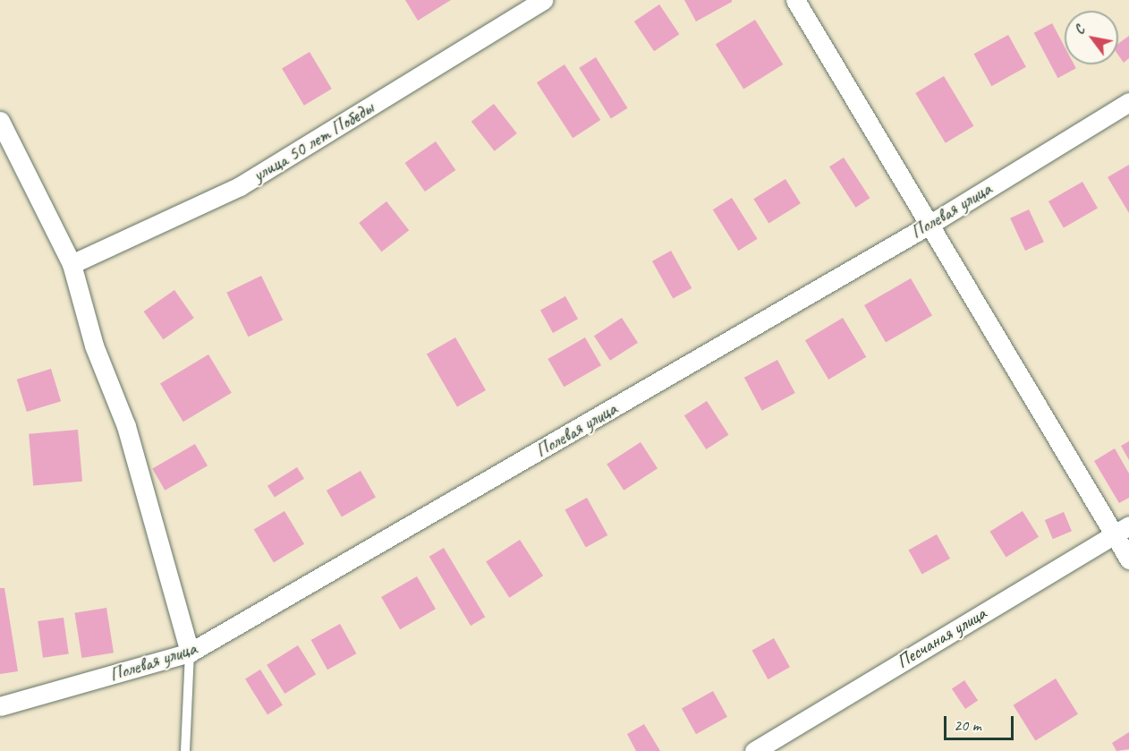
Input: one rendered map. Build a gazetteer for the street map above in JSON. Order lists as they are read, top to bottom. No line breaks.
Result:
{"streets":{"street":["улица 50 лет Победы","Полевая улица","Песчаная улица"]},"scale_bar":"20 m","north":"top left"}
